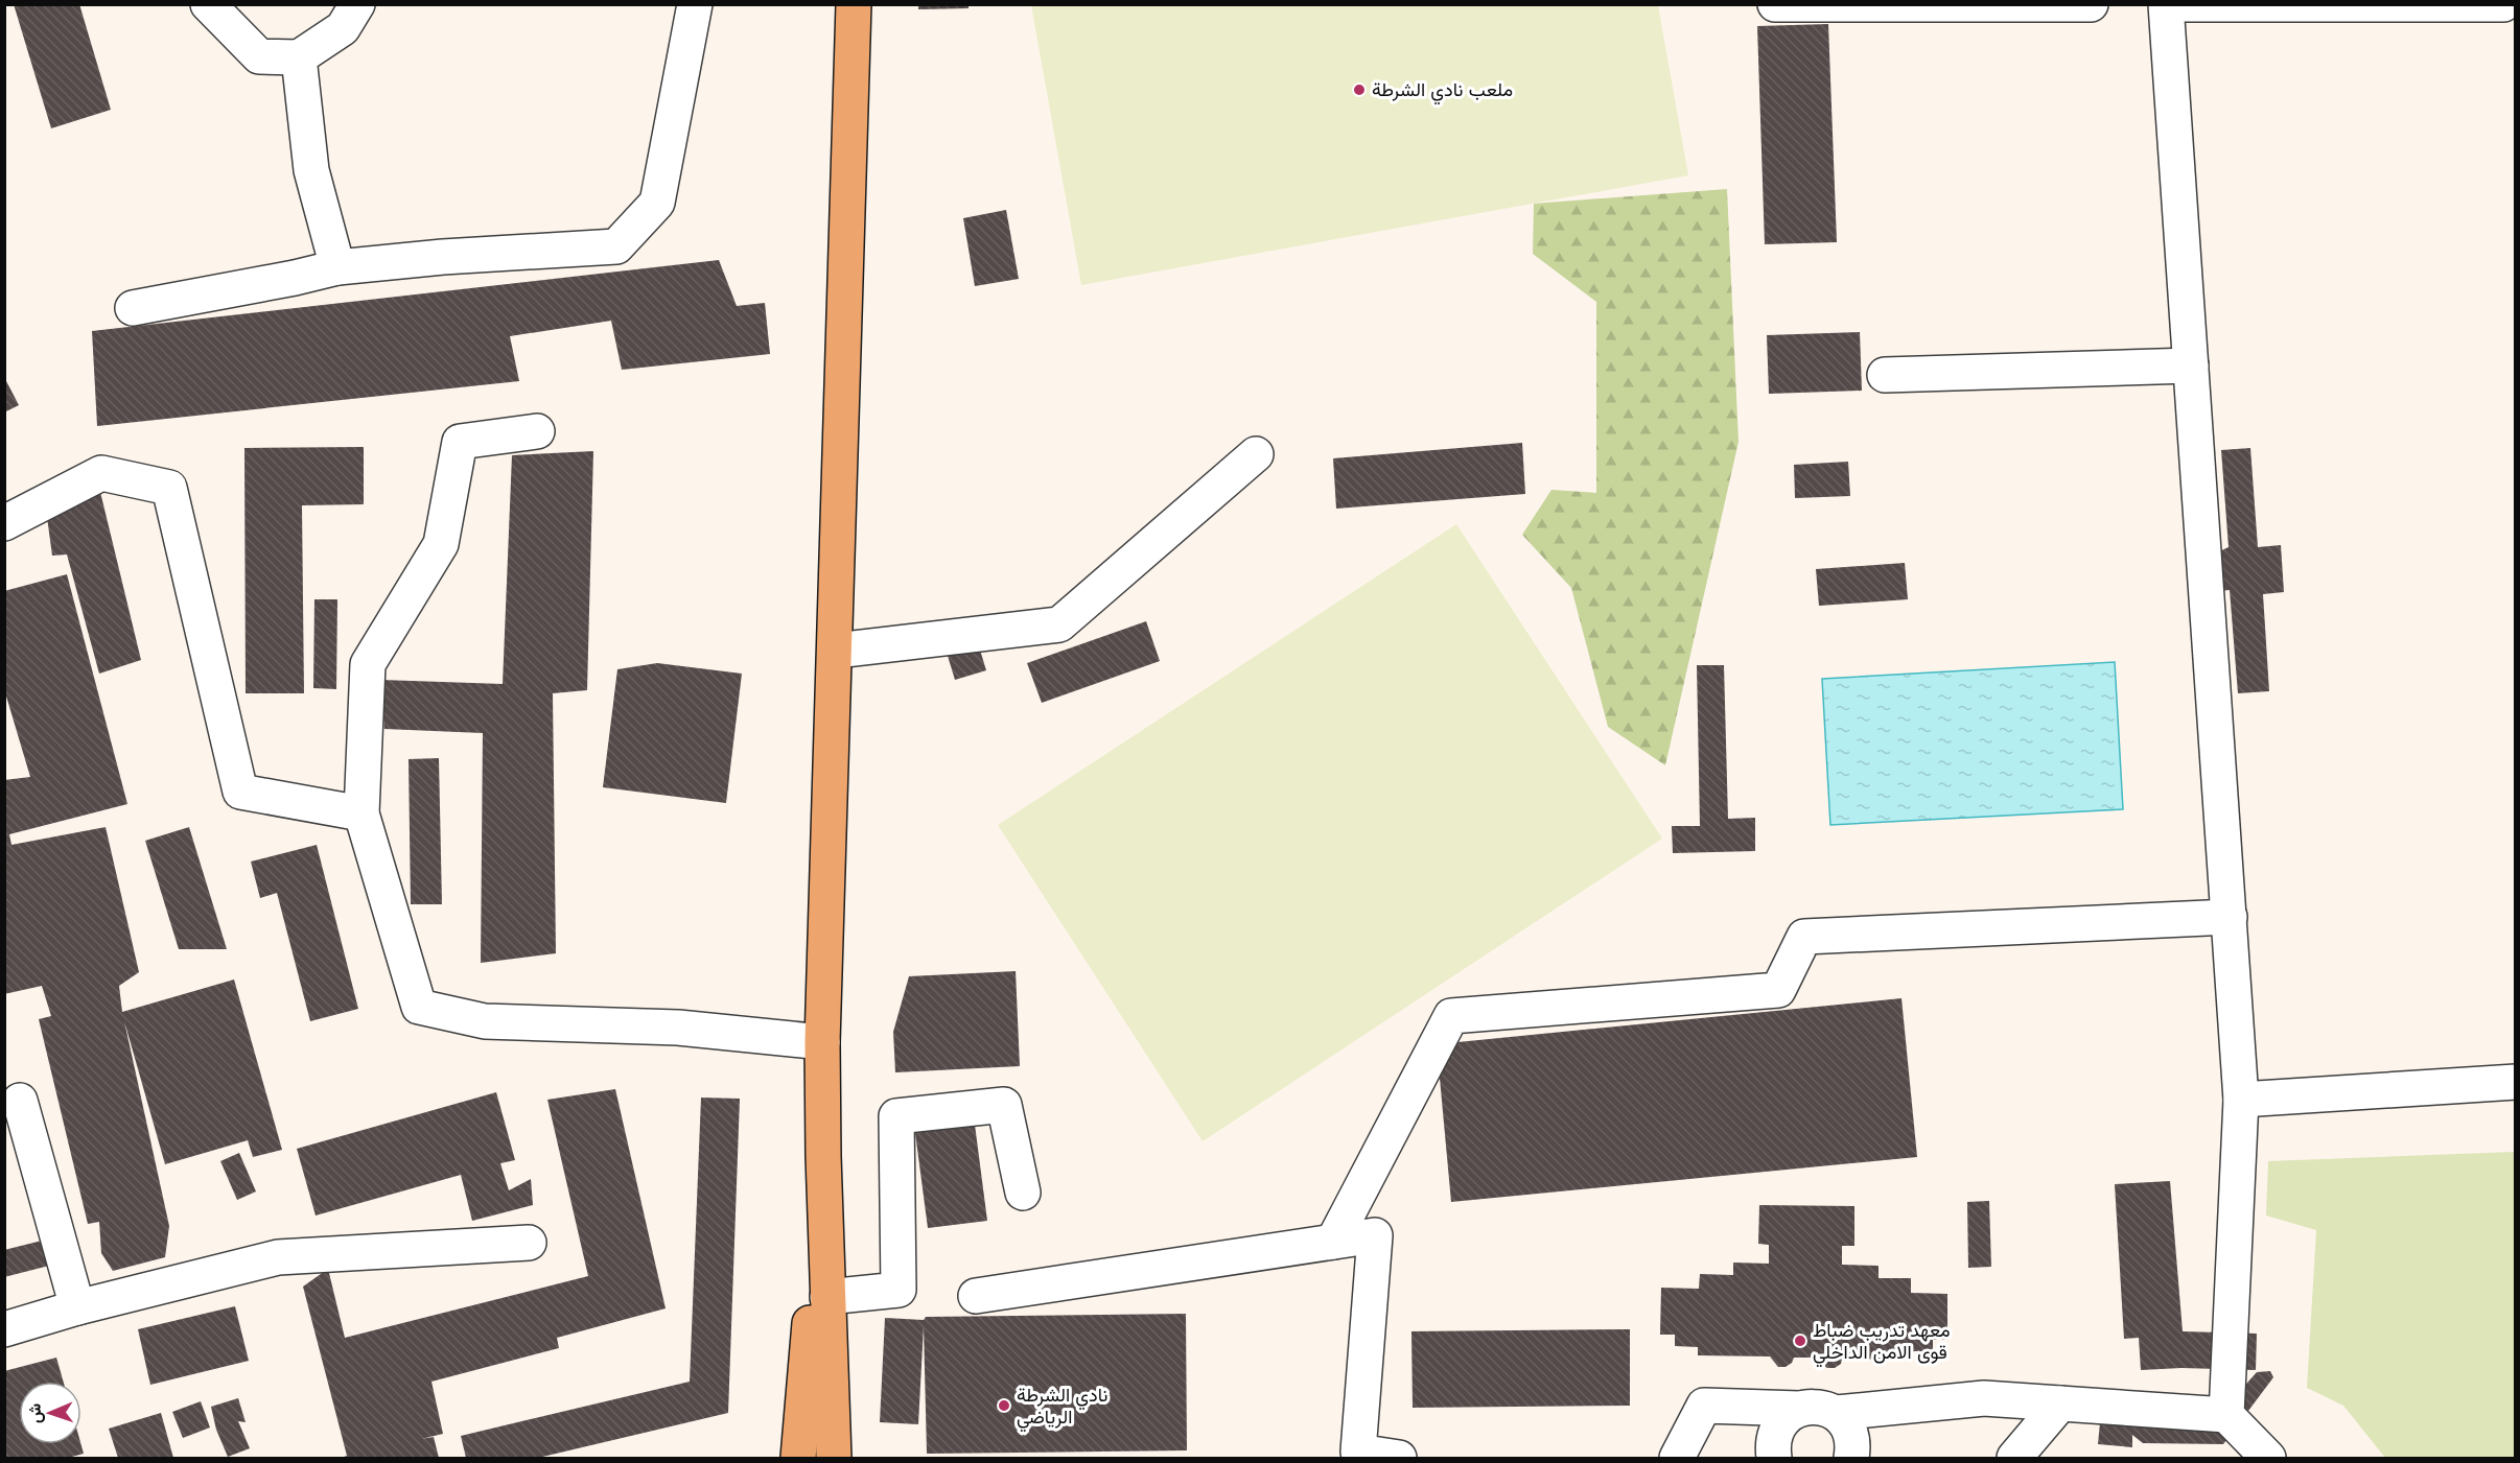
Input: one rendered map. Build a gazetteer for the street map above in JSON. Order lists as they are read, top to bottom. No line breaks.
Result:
{"places":["ملعب نادي الشرطة","معهد تدريب ضباط قوى الامن الداخلي","نادي الشرطة الرياضي"],"north":"left"}
